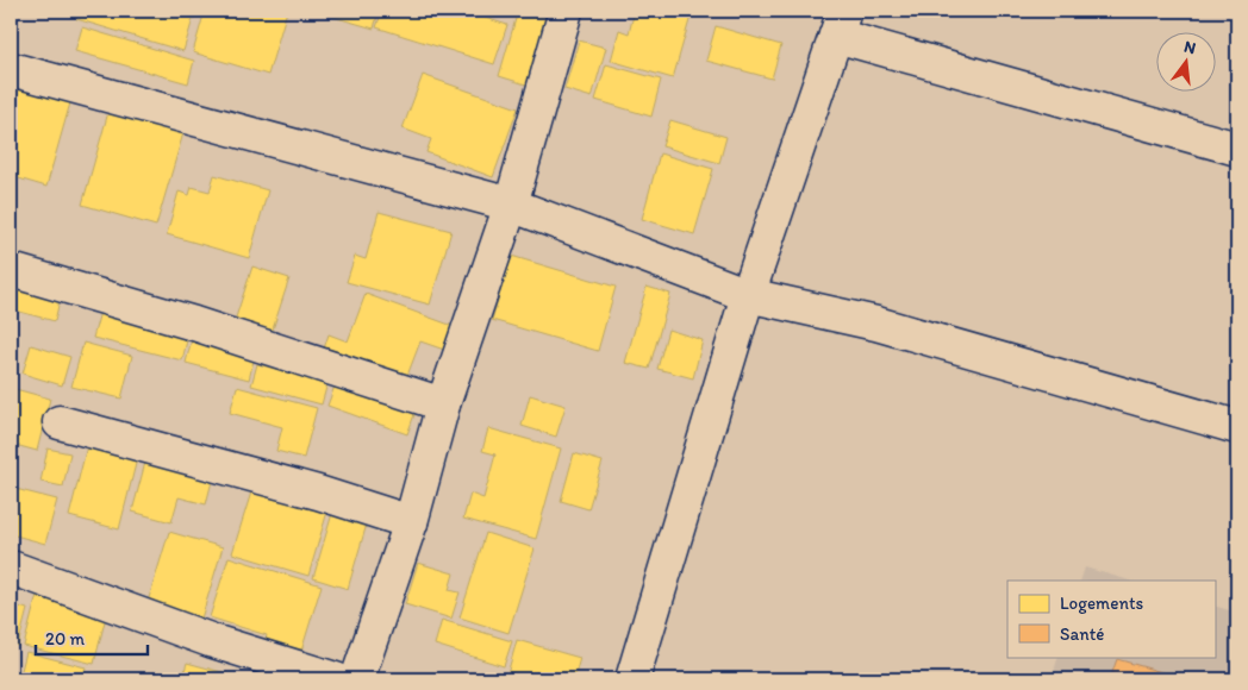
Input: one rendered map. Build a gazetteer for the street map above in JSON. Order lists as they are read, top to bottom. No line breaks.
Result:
{"legend":["Logements","Santé"],"scale_bar":"20 m","north":"top"}
